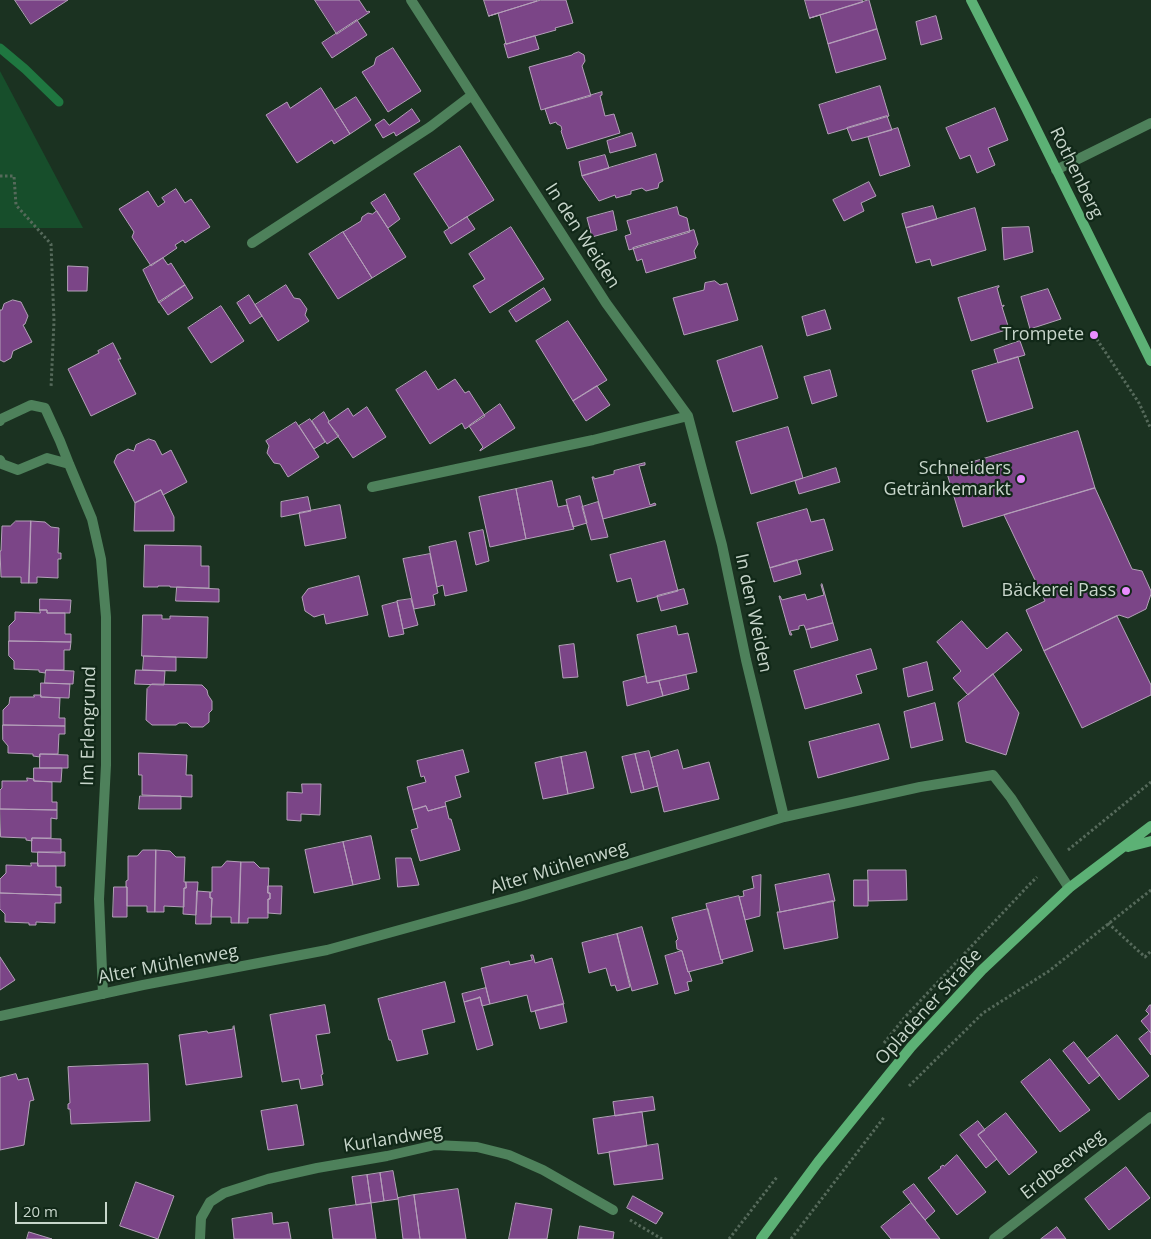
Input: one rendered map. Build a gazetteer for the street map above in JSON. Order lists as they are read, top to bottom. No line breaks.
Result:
{"streets":{"main road":["Rothenberg","Opladener Straße"],"street":["In den Weiden","Im Erlengrund","Alter Mühlenweg","Kurlandweg","Erdbeerweg"]},"crossings":[["In den Weiden","Alter Mühlenweg"],["Im Erlengrund","Alter Mühlenweg"],["Alter Mühlenweg","Opladener Straße"]],"places":["Trompete","Schneiders Getränkemarkt","Bäckerei Pass"],"scale_bar":"20 m"}
